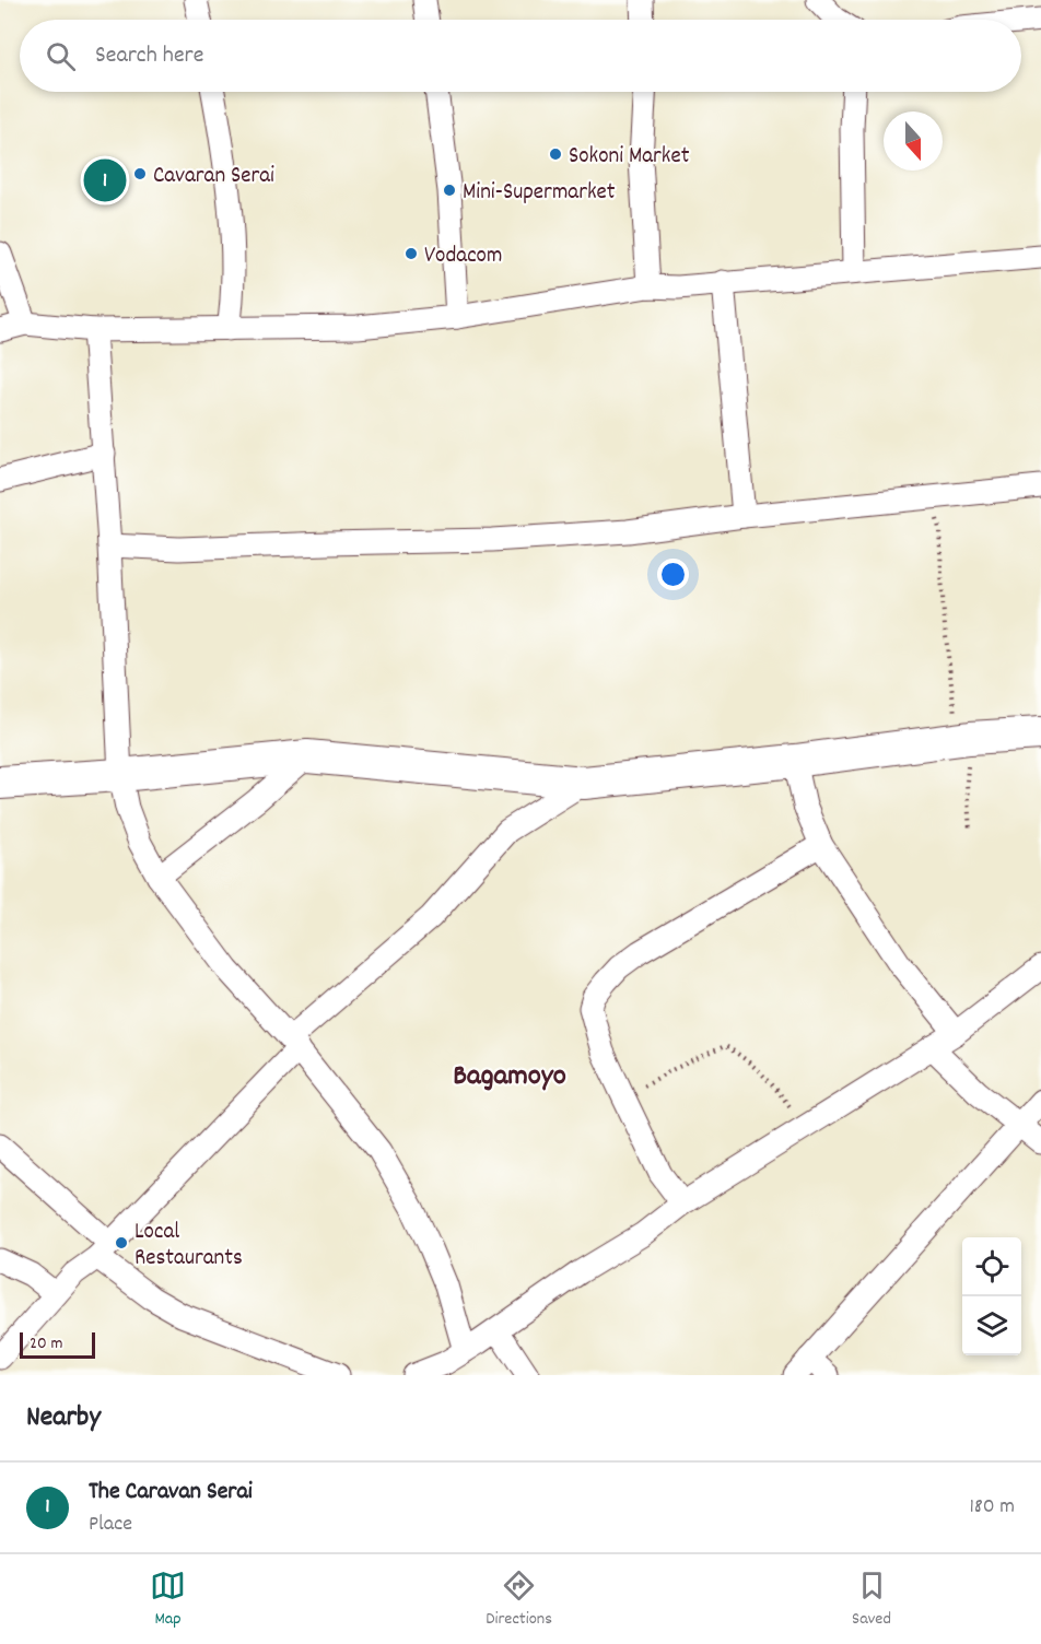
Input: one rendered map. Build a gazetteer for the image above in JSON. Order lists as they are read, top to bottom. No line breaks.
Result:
{"districts":["Bagamoyo"],"places":["Sokoni Market","Cavaran Serai","Mini-Supermarket","Vodacom","Local Restaurants"],"scale_bar":"20 m","north":"bottom","page":{"search":"Search here","pins":"1","scale":"20 m","heading":"Nearby","list":[{"mark":"1","name":"The Caravan Serai","note":"Place","value":"180 m"}],"nav":["Map","Directions","Saved"]}}
